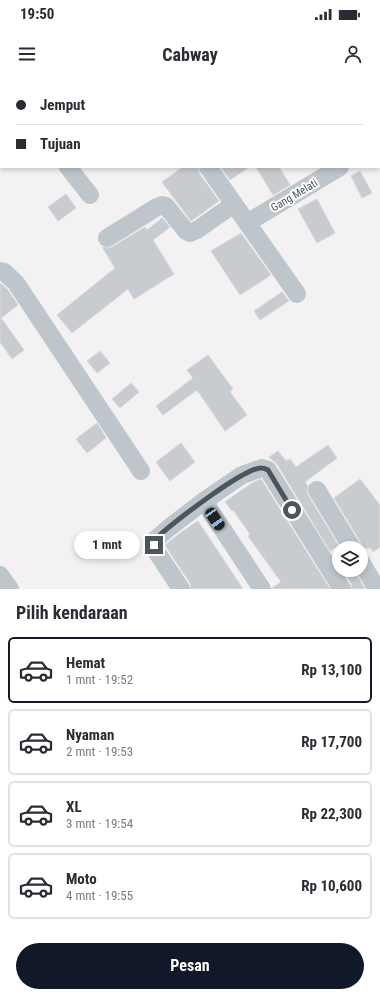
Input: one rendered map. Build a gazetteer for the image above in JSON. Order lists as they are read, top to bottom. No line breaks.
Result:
{"streets":{"street":["Gang Melati"]},"page":{"status":"19:50","header":"Cabway","banner":["Jemput","Tujuan"],"bubble":"1 mnt","heading":"Pilih kendaraan","list":[{"name":"Hemat","note":"1 mnt · 19:52","value":"Rp 13,100"},{"name":"Nyaman","note":"2 mnt · 19:53","value":"Rp 17,700"},{"name":"XL","note":"3 mnt · 19:54","value":"Rp 22,300"},{"name":"Moto","note":"4 mnt · 19:55","value":"Rp 10,600"}],"buttons":"Pesan"}}
